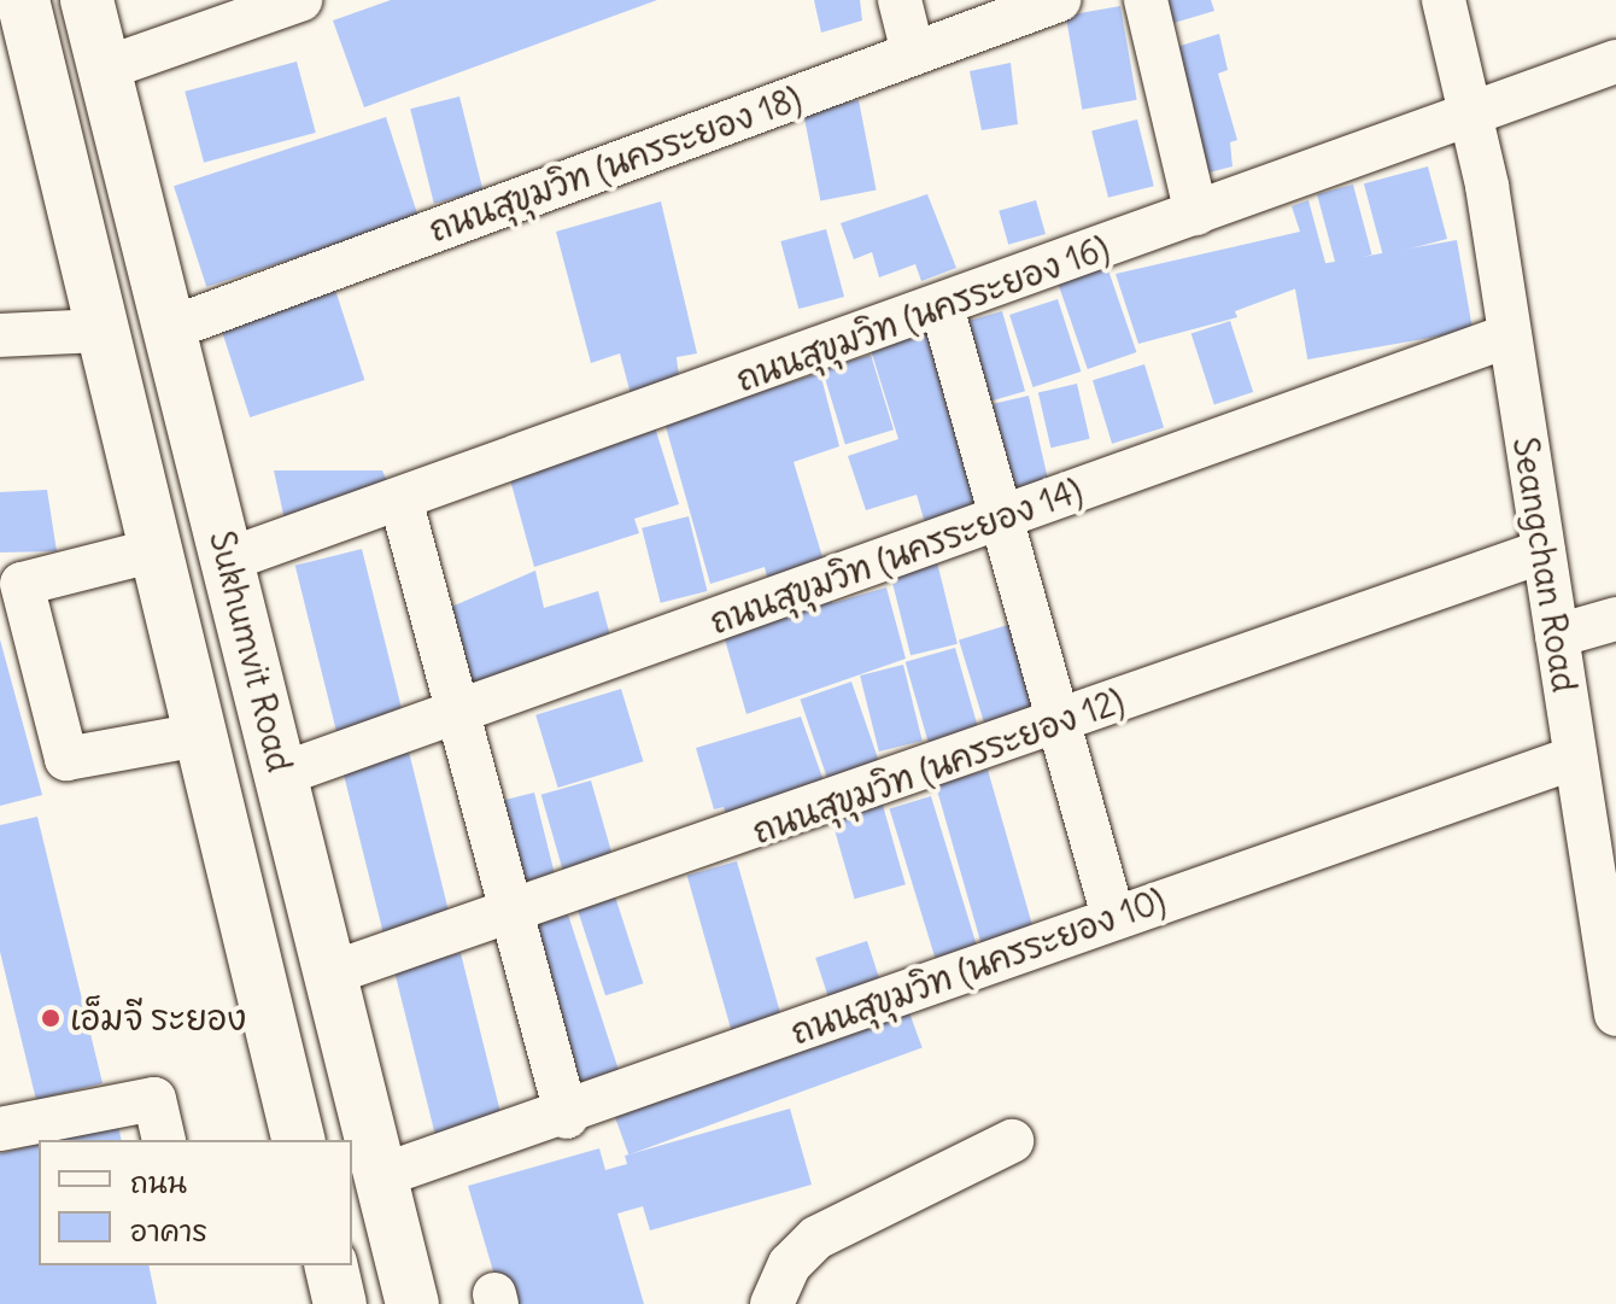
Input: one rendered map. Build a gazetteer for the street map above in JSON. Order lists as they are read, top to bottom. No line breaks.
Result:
{"streets":{"main road":["Sukhumvit Road"],"street":["ถนนสุขุมวิท (นครระยอง 18)","ถนนสุขุมวิท (นครระยอง 16)","ถนนสุขุมวิท (นครระยอง 14)","Seangchan Road","ถนนสุขุมวิท (นครระยอง 12)","ถนนสุขุมวิท (นครระยอง 10)"]},"crossings":[["ถนนสุขุมวิท (นครระยอง 18)","Sukhumvit Road"],["ถนนสุขุมวิท (นครระยอง 16)","Seangchan Road"],["ถนนสุขุมวิท (นครระยอง 16)","Sukhumvit Road"],["ถนนสุขุมวิท (นครระยอง 14)","Seangchan Road"],["ถนนสุขุมวิท (นครระยอง 14)","Sukhumvit Road"],["Seangchan Road","ถนนสุขุมวิท (นครระยอง 12)"],["Seangchan Road","ถนนสุขุมวิท (นครระยอง 10)"],["Sukhumvit Road","ถนนสุขุมวิท (นครระยอง 12)"],["Sukhumvit Road","ถนนสุขุมวิท (นครระยอง 10)"]],"places":["เอ็มจี ระยอง"],"legend":["ถนน","อาคาร"]}
